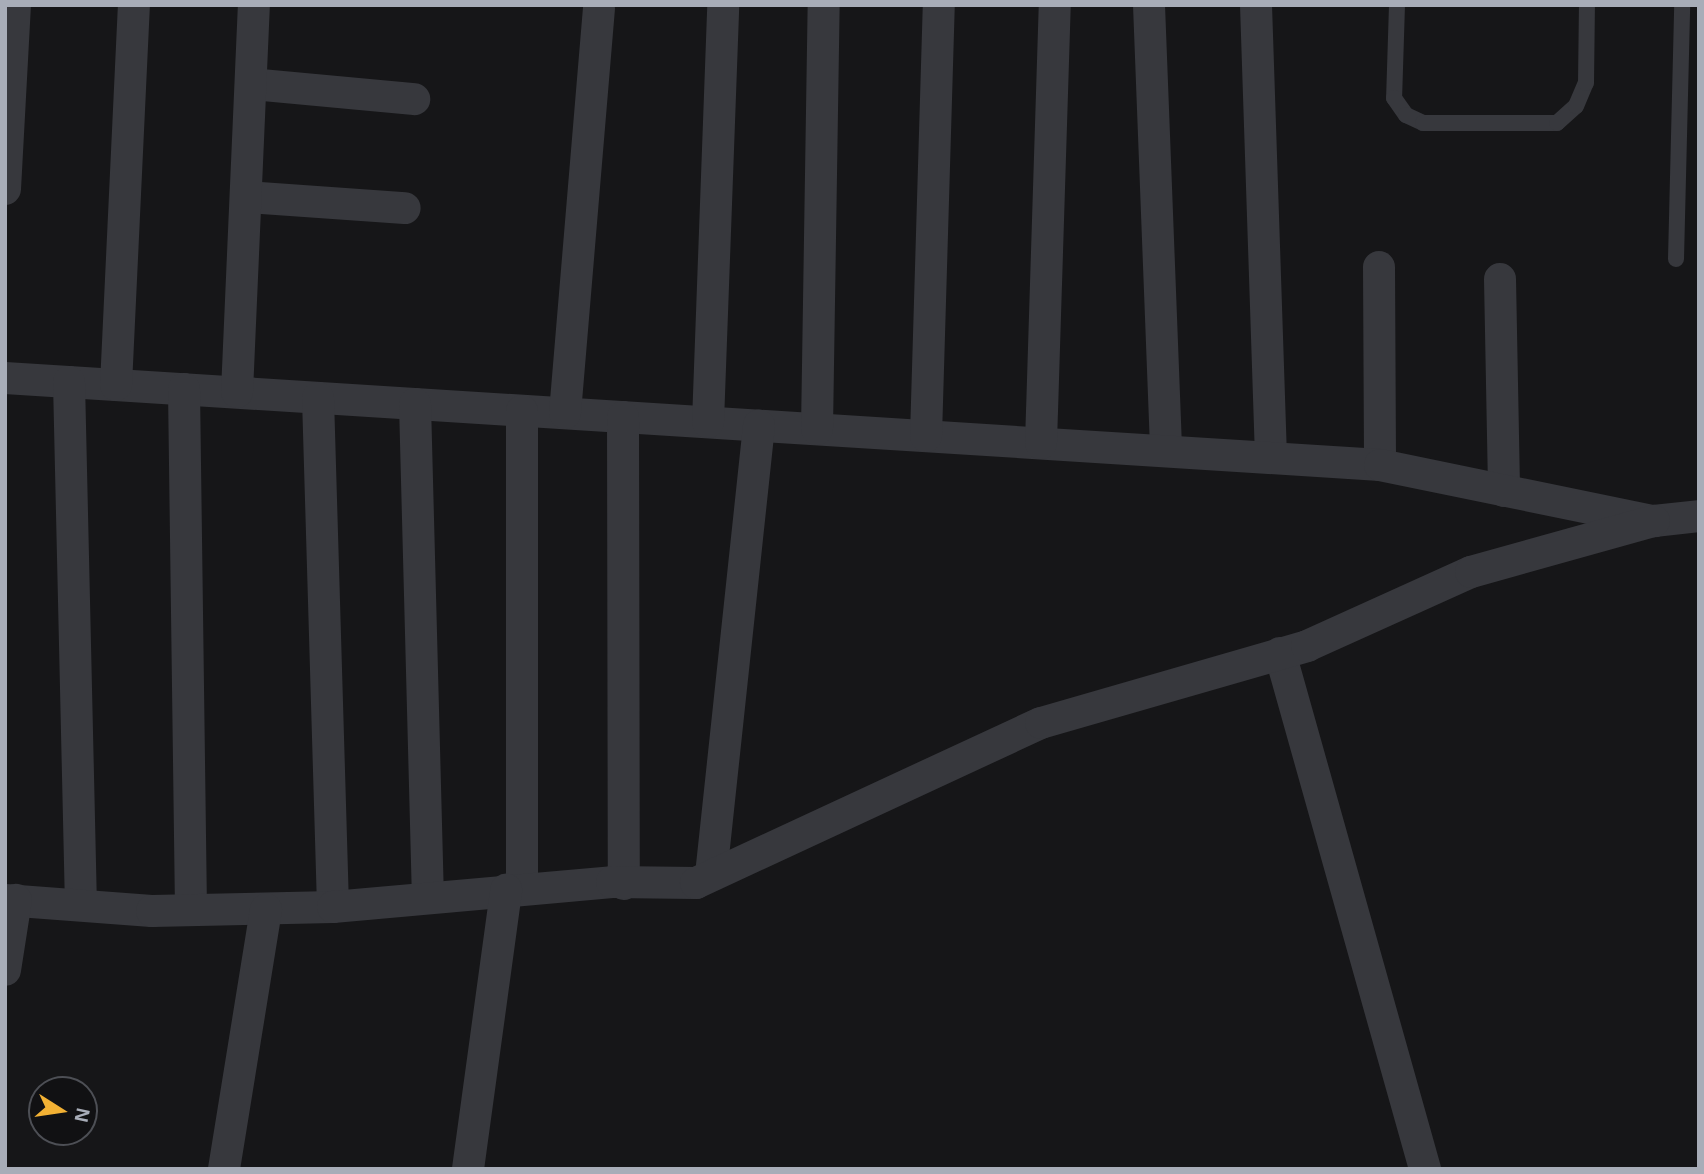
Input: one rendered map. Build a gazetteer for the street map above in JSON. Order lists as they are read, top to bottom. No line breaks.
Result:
{"north":"right"}
